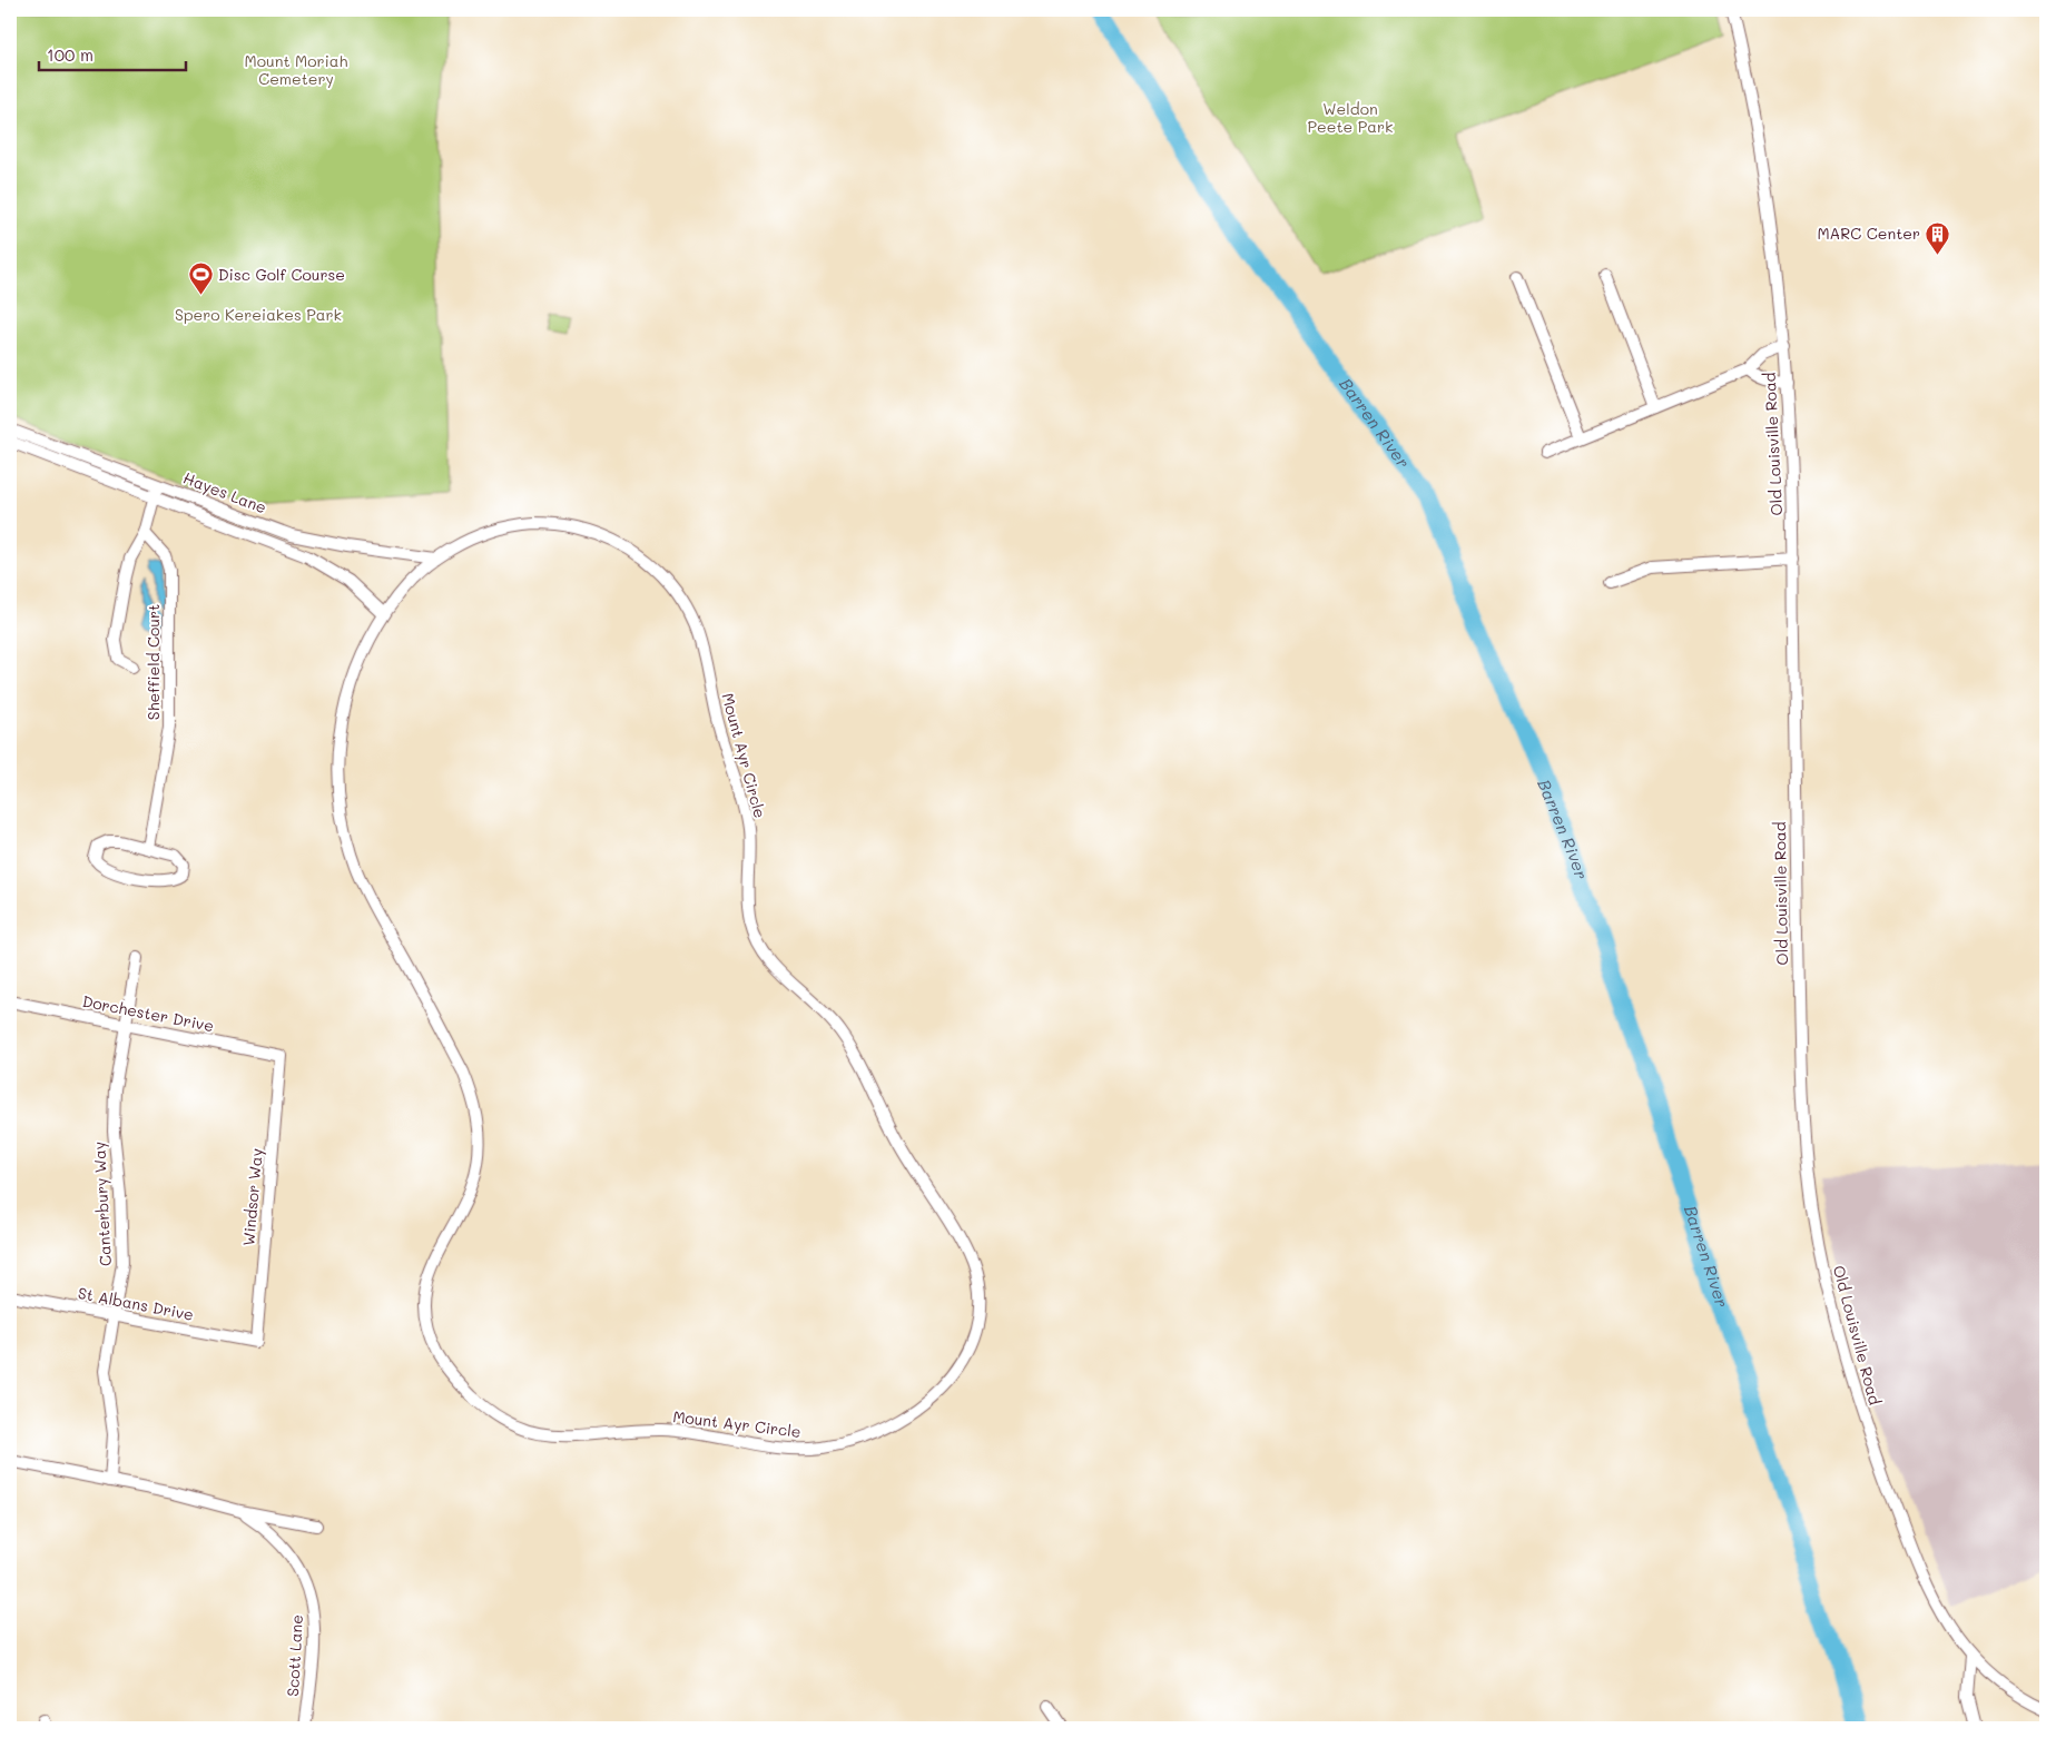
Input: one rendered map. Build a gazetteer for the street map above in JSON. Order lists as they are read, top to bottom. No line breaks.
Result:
{"streets":{"street":["Old Louisville Road","Hayes Lane","Sheffield Court","Mount Ayr Circle","Dorchester Drive","Windsor Way","Canterbury Way","St Albans Drive","Scott Lane"]},"crossings":[["Hayes Lane","Mount Ayr Circle"],["Dorchester Drive","Windsor Way"],["Dorchester Drive","Canterbury Way"],["Windsor Way","St Albans Drive"],["Canterbury Way","St Albans Drive"],["Canterbury Way","Scott Lane"]],"water":["Barren River"],"parks":["Mount Moriah Cemetery","Weldon Peete Park","Spero Kereiakes Park"],"places":{"building":["MARC Center"],"sports":["Disc Golf Course"]},"scale_bar":"100 m"}
